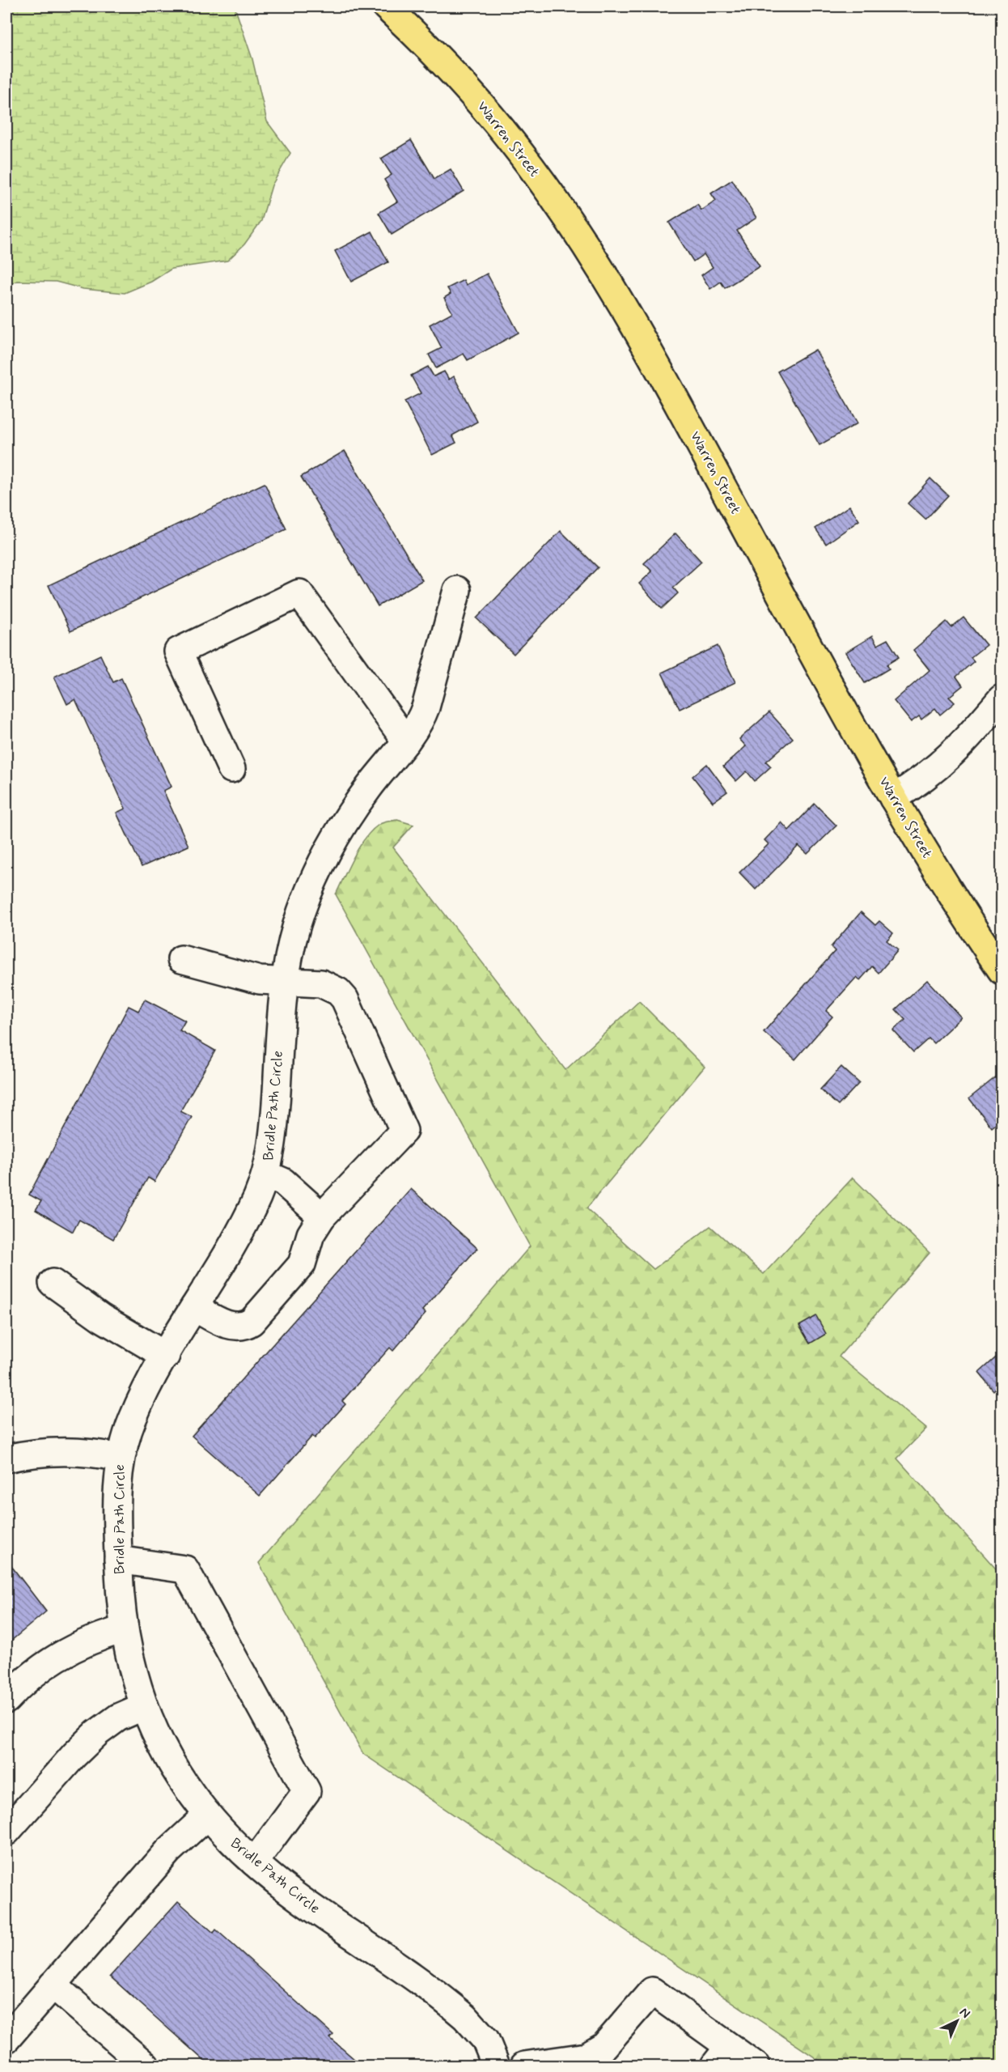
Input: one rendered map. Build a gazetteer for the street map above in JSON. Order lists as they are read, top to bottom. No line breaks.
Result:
{"streets":{"main road":["Warren Street"],"street":["Bridle Path Circle"]},"north":"top right"}
